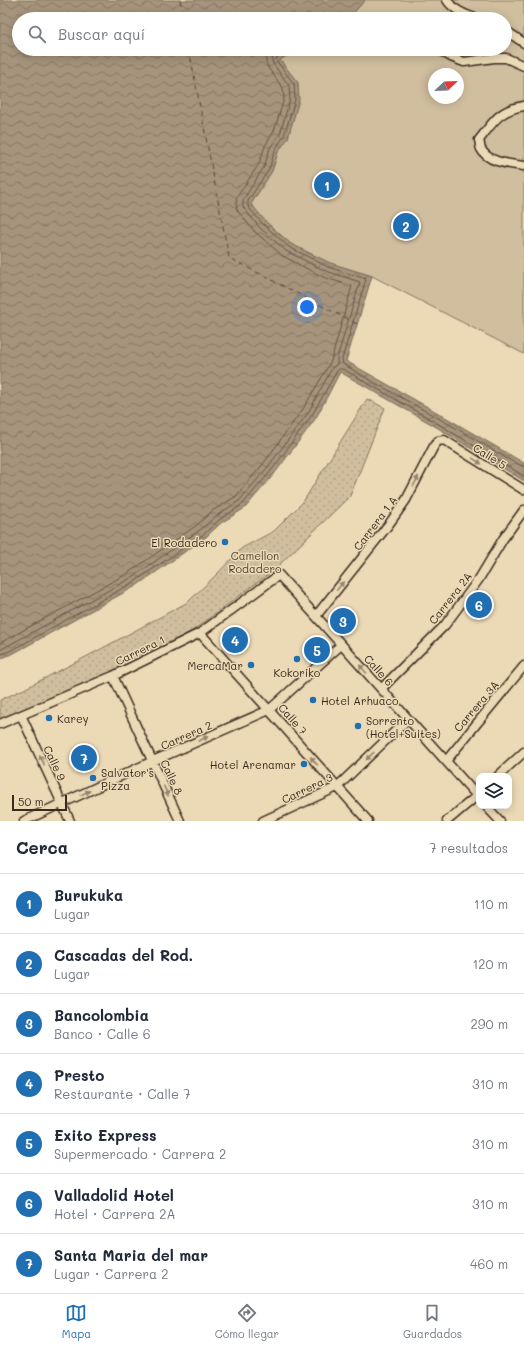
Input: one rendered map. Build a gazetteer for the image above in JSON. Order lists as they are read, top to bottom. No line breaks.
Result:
{"streets":{"street":["Calle 5","Carrera 1 A","Carrera 2A","Carrera 1","Calle 6","Carrera 3A","Calle 7","Carrera 2","Calle 9","Calle 8","Carrera 3"]},"crossings":[["Calle 5","Carrera 1 A"],["Carrera 1 A","Calle 6"],["Carrera 2A","Calle 6"],["Carrera 1","Calle 6"],["Carrera 1","Calle 7"],["Carrera 1","Calle 9"],["Carrera 1","Calle 8"],["Calle 6","Carrera 3A"],["Calle 6","Carrera 2"],["Calle 6","Carrera 3"],["Calle 7","Carrera 2"],["Calle 7","Carrera 3"],["Carrera 2","Calle 9"],["Carrera 2","Calle 8"]],"one_way":["Calle 5","Carrera 1 A","Calle 7","Carrera 2","Calle 9","Calle 8","Carrera 3"],"parks":["Camellon Rodadero"],"places":["El Rodadero","Kokoriko","MercaMar","Hotel Arhuaco","Karey","Sorrento (Hotel+Suites)","Hotel Arenamar","Salvator's Pizza"],"scale_bar":"50 m","north":"top right","page":{"search":"Buscar aquí","pins":["1","2","6","3","4","5","7"],"scale":"50 m","heading":["Cerca","7 resultados"],"list":[{"mark":"1","name":"Burukuka","note":"Lugar","value":"110 m"},{"mark":"2","name":"Cascadas del Rod.","note":"Lugar","value":"120 m"},{"mark":"3","name":"Bancolombia","note":"Banco · Calle 6","value":"290 m"},{"mark":"4","name":"Presto","note":"Restaurante · Calle 7","value":"310 m"},{"mark":"5","name":"Exito Express","note":"Supermercado · Carrera 2","value":"310 m"},{"mark":"6","name":"Valladolid Hotel","note":"Hotel · Carrera 2A","value":"310 m"},{"mark":"7","name":"Santa Maria del mar","note":"Lugar · Carrera 2","value":"460 m"}],"nav":["Mapa","Cómo llegar","Guardados"]}}
